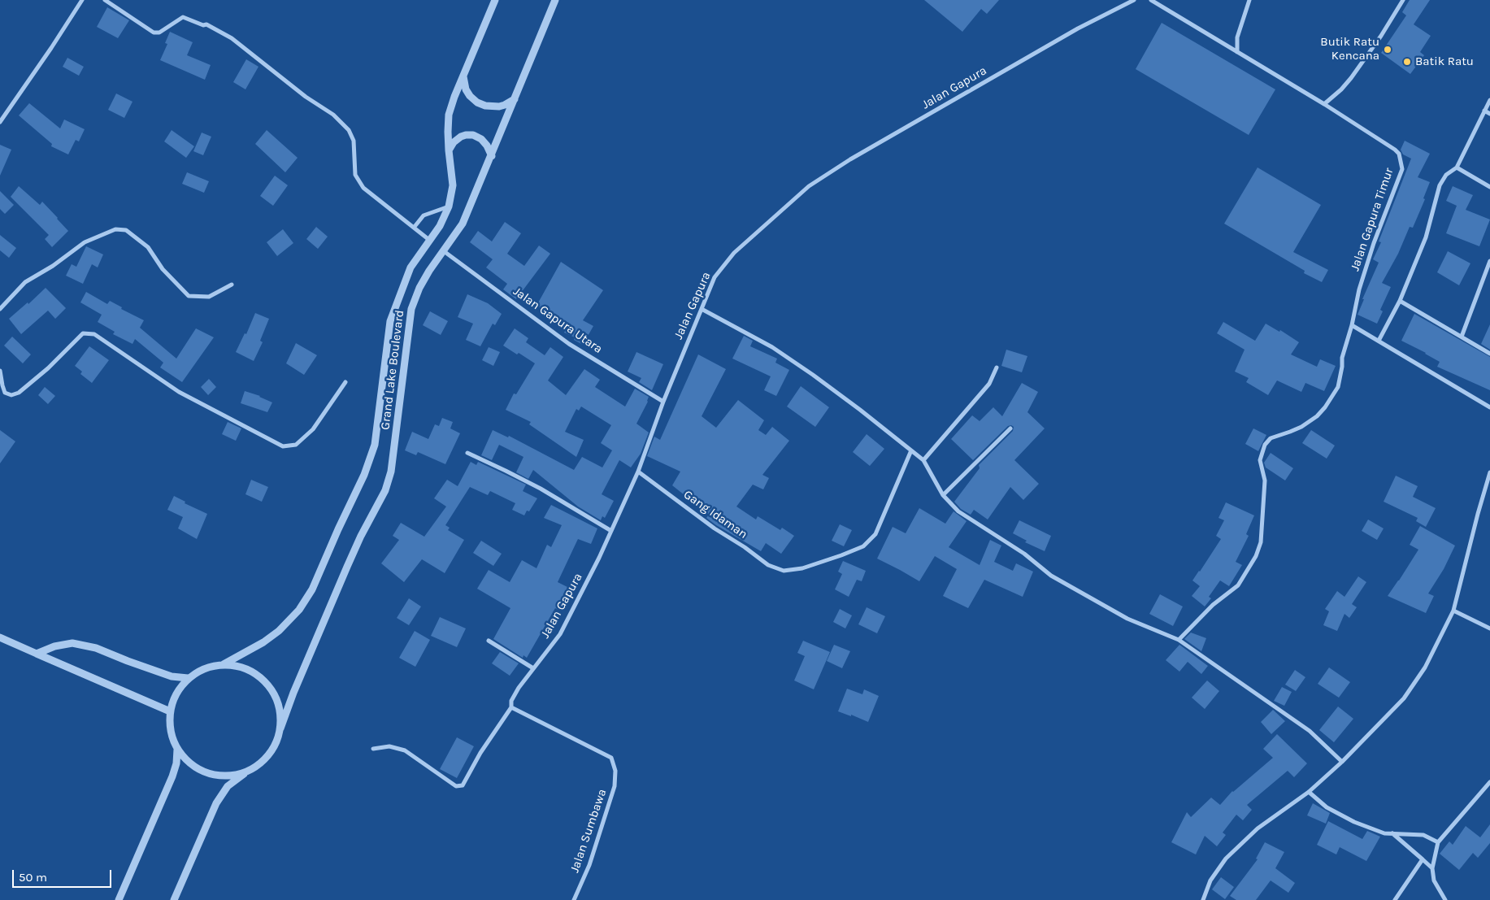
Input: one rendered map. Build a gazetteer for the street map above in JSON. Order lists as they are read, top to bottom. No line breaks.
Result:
{"streets":{"street":["Jalan Gapura","Jalan Gapura Timur","Jalan Gapura Utara","Grand Lake Boulevard","Gang Idaman","Jalan Sumbawa"]},"crossings":[["Jalan Gapura","Jalan Gapura Utara"],["Jalan Gapura","Gang Idaman"],["Jalan Gapura","Jalan Sumbawa"],["Jalan Gapura Utara","Grand Lake Boulevard"]],"places":["Butik Ratu Kencana","Batik Ratu"],"scale_bar":"50 m"}
